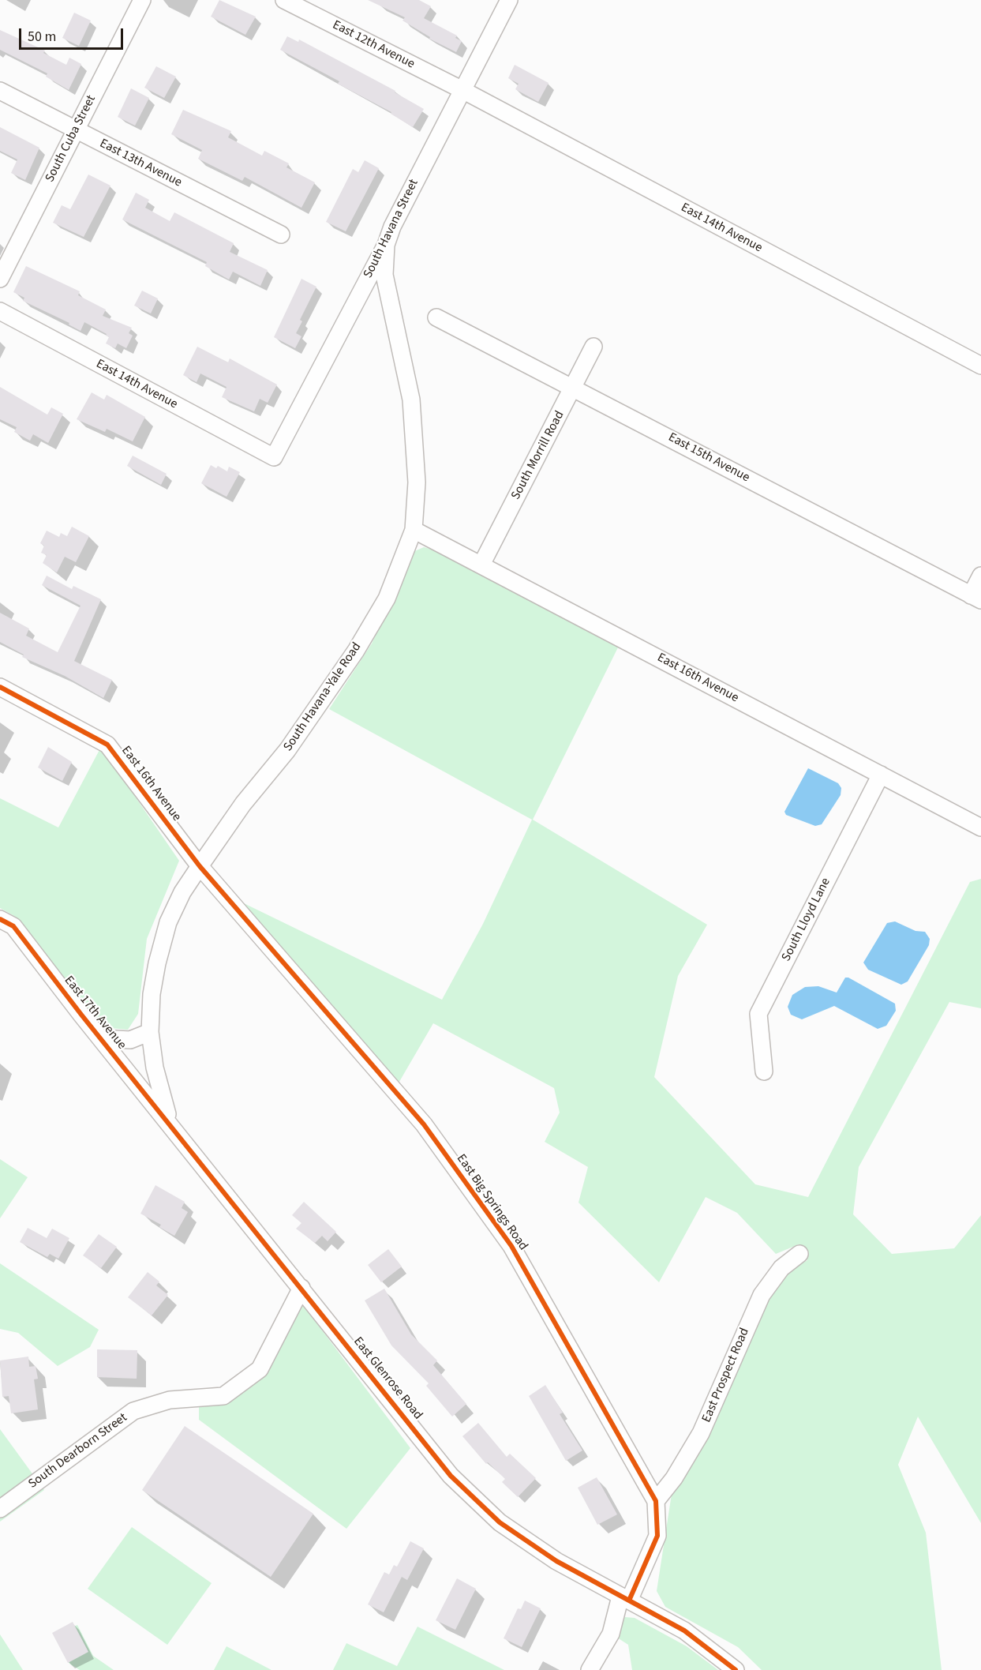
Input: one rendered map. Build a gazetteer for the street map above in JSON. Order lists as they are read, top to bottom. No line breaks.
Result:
{"streets":{"street":["East 12th Avenue","South Cuba Street","East 13th Avenue","East 14th Avenue","South Havana Street","South Morrill Road","East 15th Avenue","East 16th Avenue","South Havana-Yale Road","South Lloyd Lane","East 17th Avenue","East Big Springs Road","East Prospect Road","East Glenrose Road","South Dearborn Street"]},"crossings":[["East 12th Avenue","East 14th Avenue"],["East 12th Avenue","South Havana Street"],["South Cuba Street","East 13th Avenue"],["East 14th Avenue","South Havana Street"],["South Havana Street","South Havana-Yale Road"],["South Morrill Road","East 15th Avenue"],["South Morrill Road","East 16th Avenue"],["East 16th Avenue","South Havana-Yale Road"],["East 16th Avenue","South Lloyd Lane"],["East 16th Avenue","East Big Springs Road"],["South Havana-Yale Road","East 17th Avenue"],["South Havana-Yale Road","East Big Springs Road"],["South Havana-Yale Road","East Glenrose Road"],["East 17th Avenue","East Glenrose Road"],["East Big Springs Road","East Prospect Road"],["East Big Springs Road","East Glenrose Road"],["East Glenrose Road","South Dearborn Street"]],"scale_bar":"50 m"}
